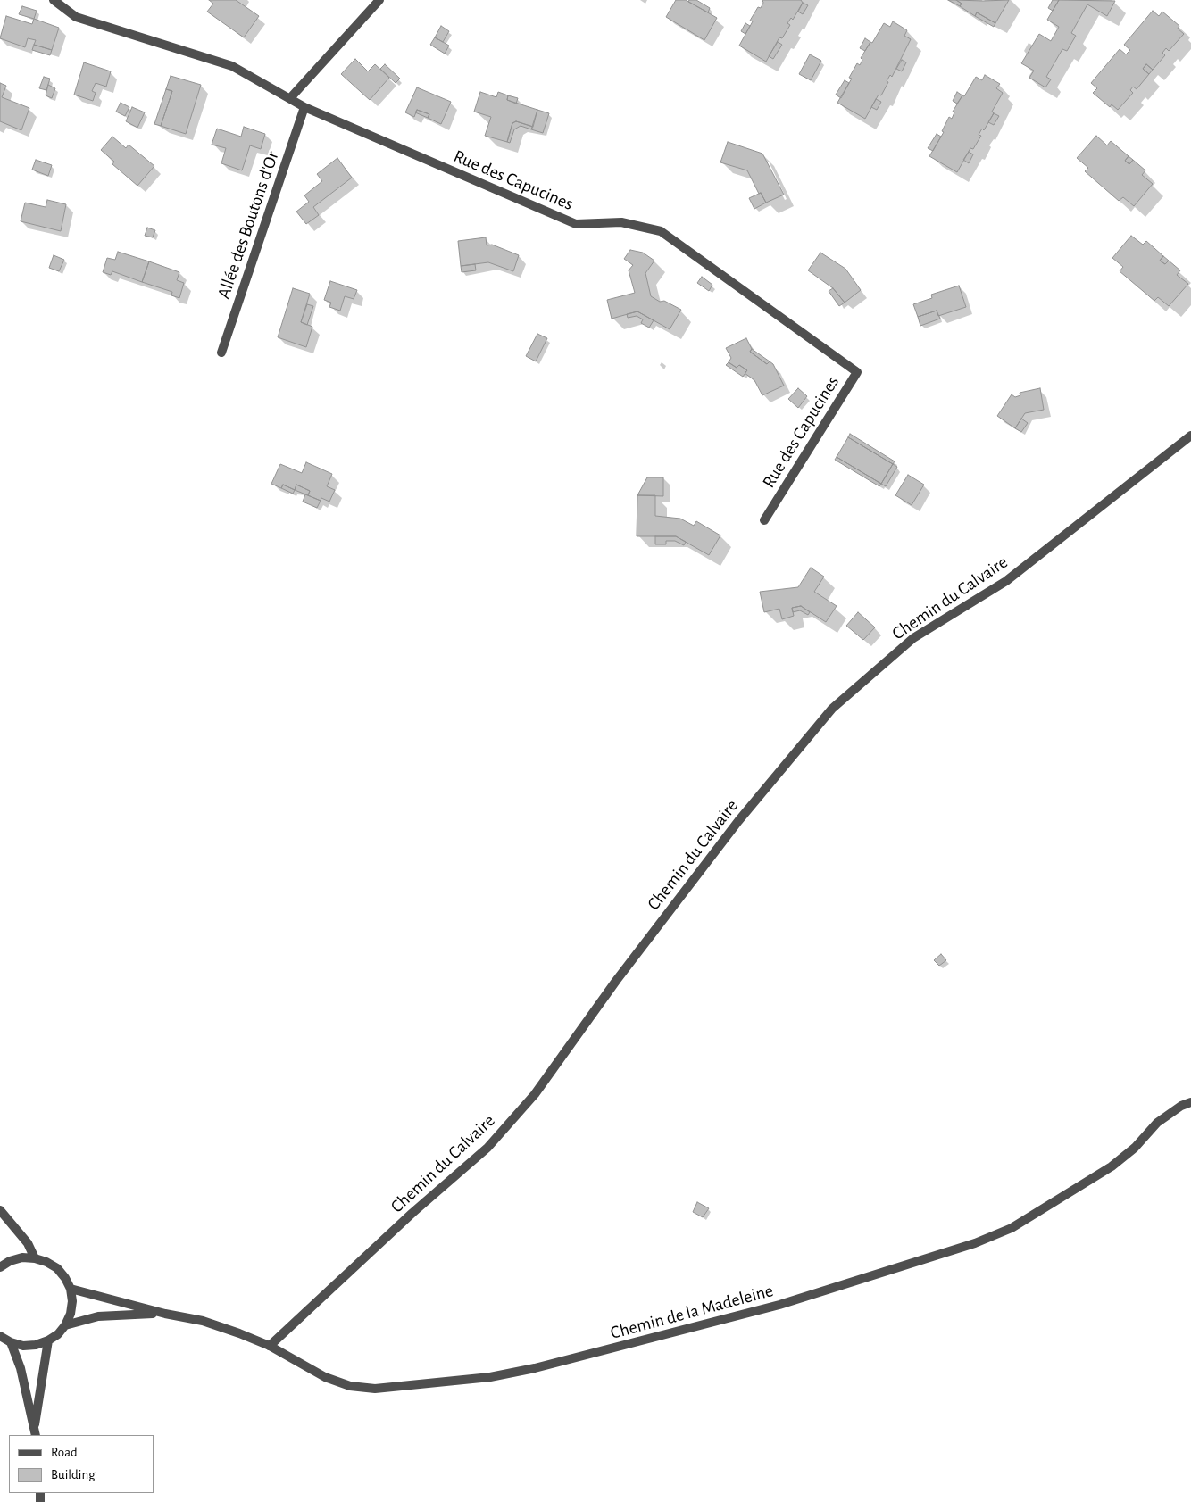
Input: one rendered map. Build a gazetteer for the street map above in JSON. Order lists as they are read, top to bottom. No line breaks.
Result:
{"streets":{"street":["Rue des Capucines","Allée des Boutons d'Or","Chemin du Calvaire","Chemin de la Madeleine"]},"crossings":[["Rue des Capucines","Allée des Boutons d'Or"],["Chemin du Calvaire","Chemin de la Madeleine"]],"legend":["Road","Building"]}
